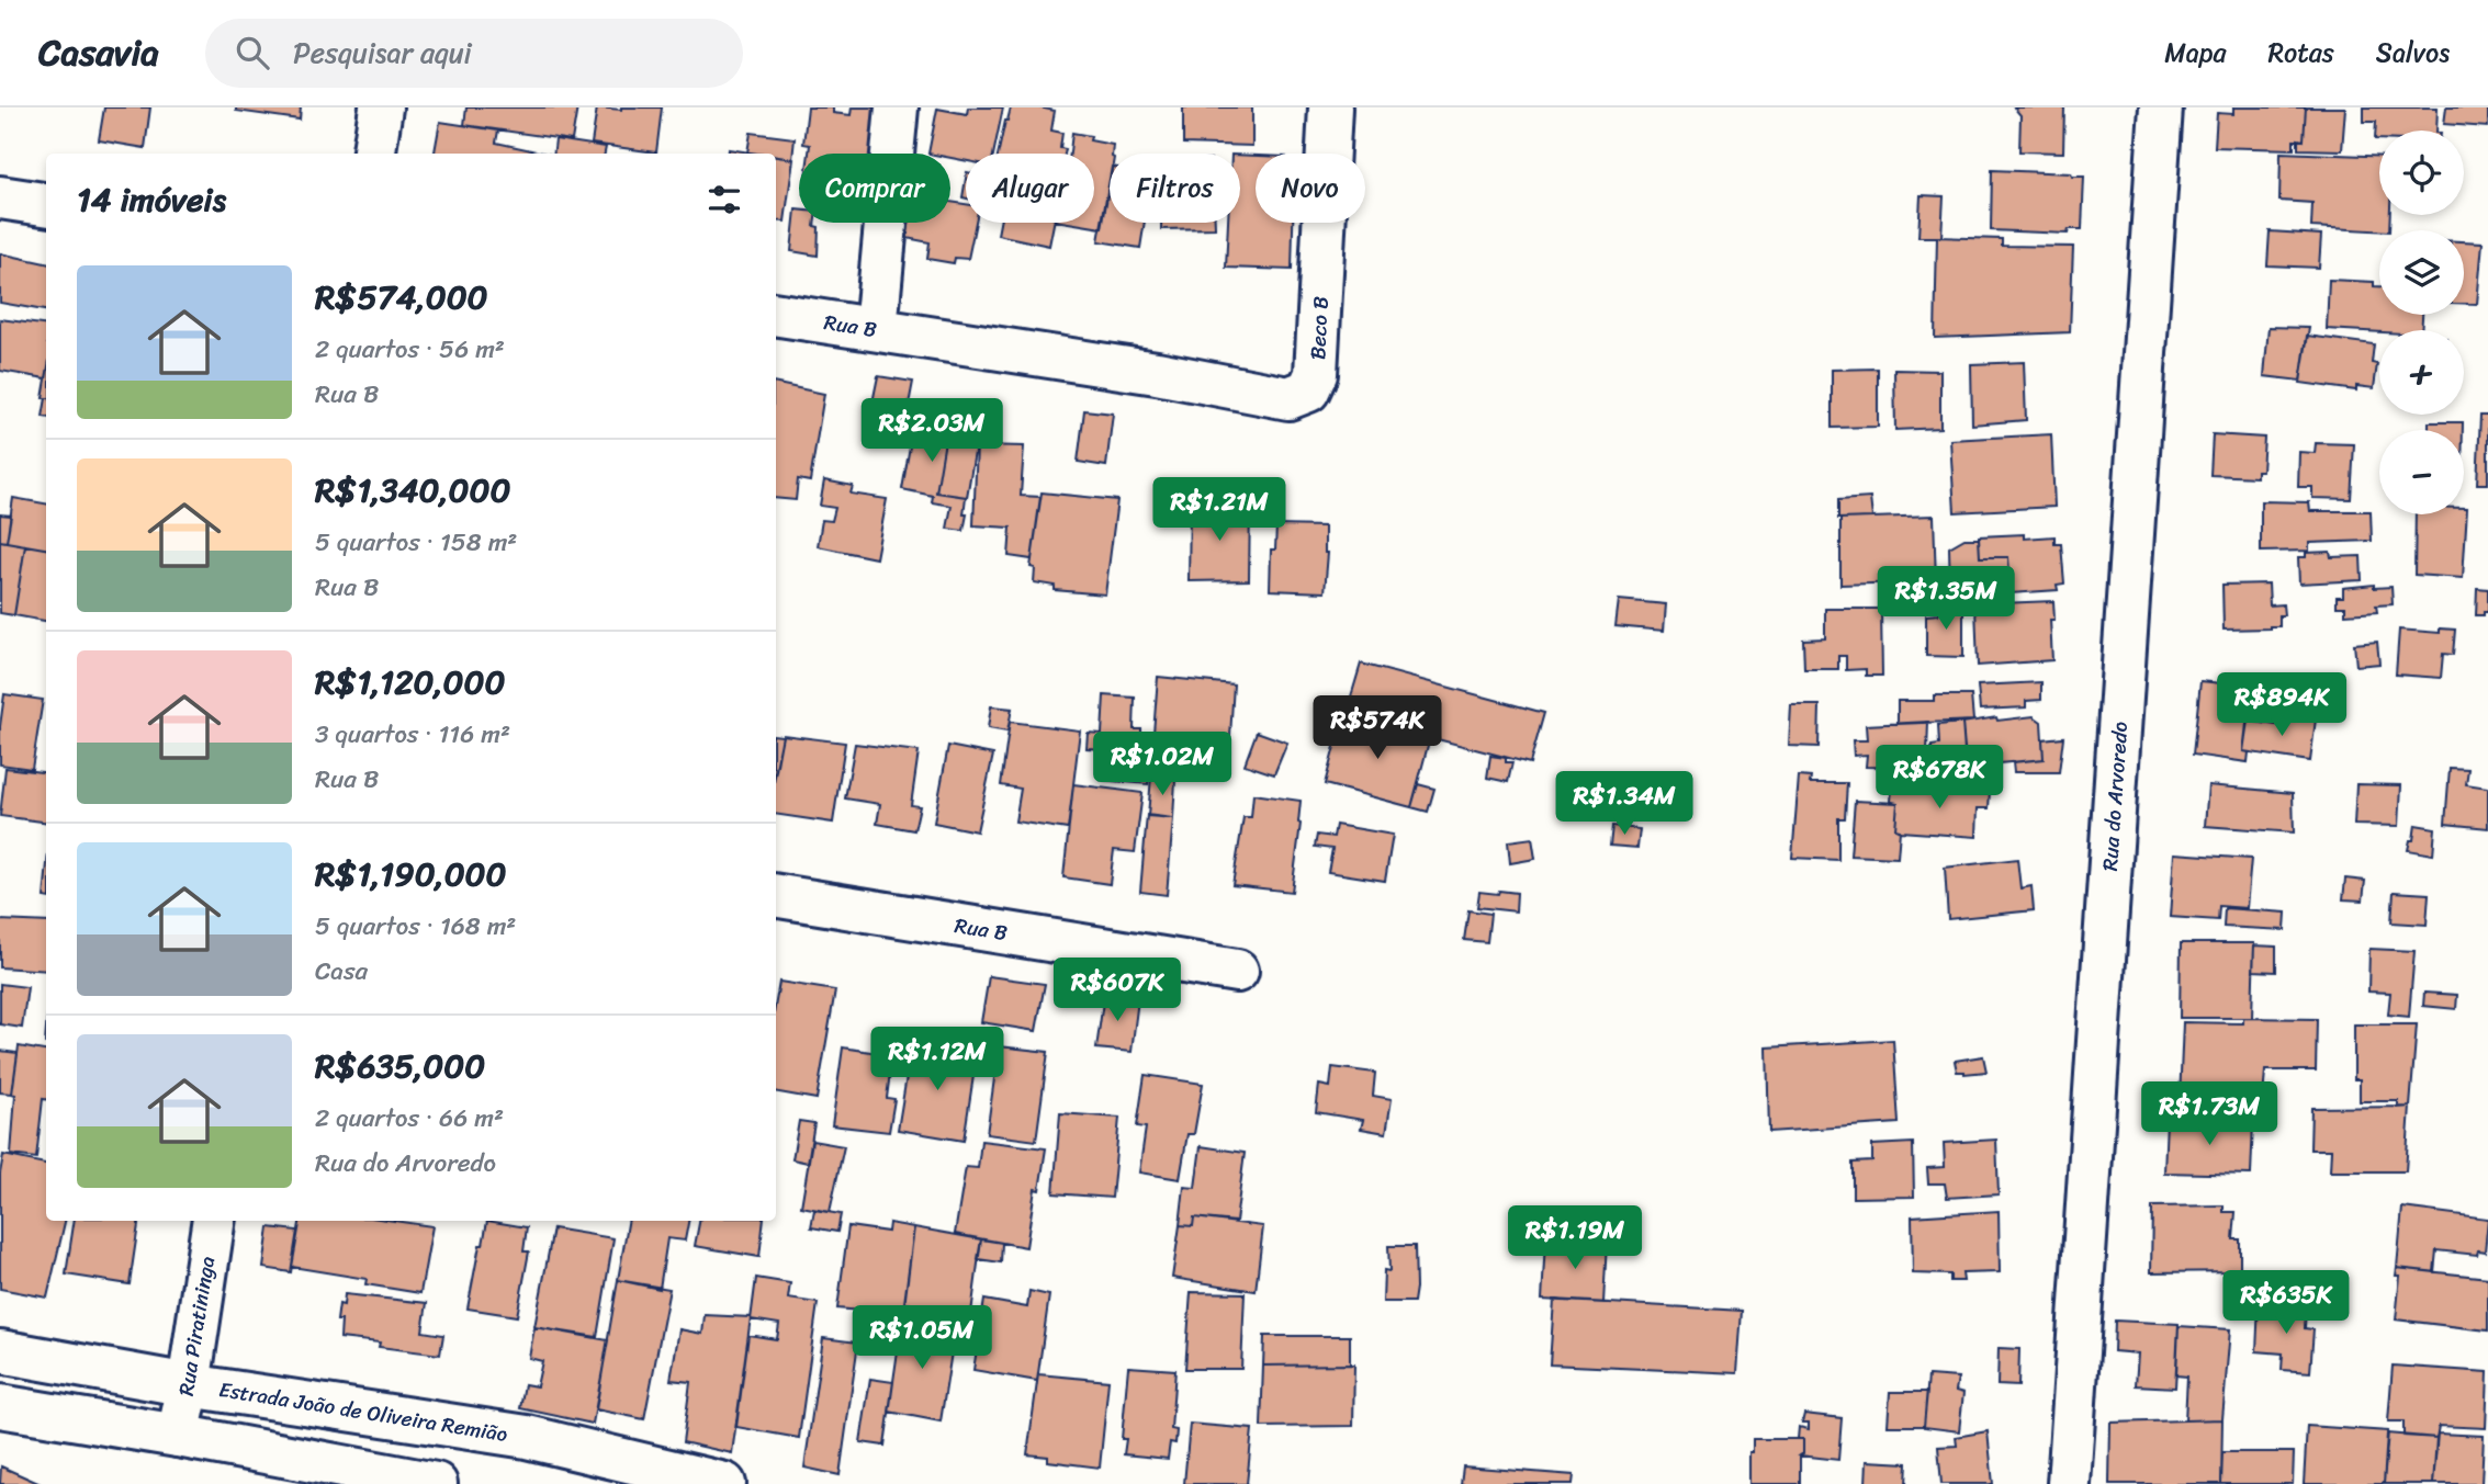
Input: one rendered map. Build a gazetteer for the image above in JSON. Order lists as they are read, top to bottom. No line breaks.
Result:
{"streets":{"street":["Rua B","Beco B","Rua do Arvoredo","Rua Piratininga","Estrada João de Oliveira Remião"]},"crossings":[["Rua B","Beco B"],["Rua Piratininga","Estrada João de Oliveira Remião"]],"page":{"header":"Casavia","search":"Pesquisar aqui","nav":["Mapa","Rotas","Salvos"],"map_buttons":["+","−"],"chip":["Comprar","Alugar","Filtros","Novo"],"heading":"14 imóveis","list":[{"name":"R$574,000","note":"2 quartos · 56 m² · Rua B"},{"name":"R$1,340,000","note":"5 quartos · 158 m² · Rua B"},{"name":"R$1,120,000","note":"3 quartos · 116 m² · Rua B"},{"name":"R$1,190,000","note":"5 quartos · 168 m² · Casa"},{"name":"R$635,000","note":"2 quartos · 66 m² · Rua do Arvoredo"}],"price":["R$2.03M","R$1.21M","R$1.35M","R$894K","R$574K","R$1.02M","R$678K","R$1.34M","R$607K","R$1.12M","R$1.73M","R$1.19M","R$635K","R$1.05M"]}}
